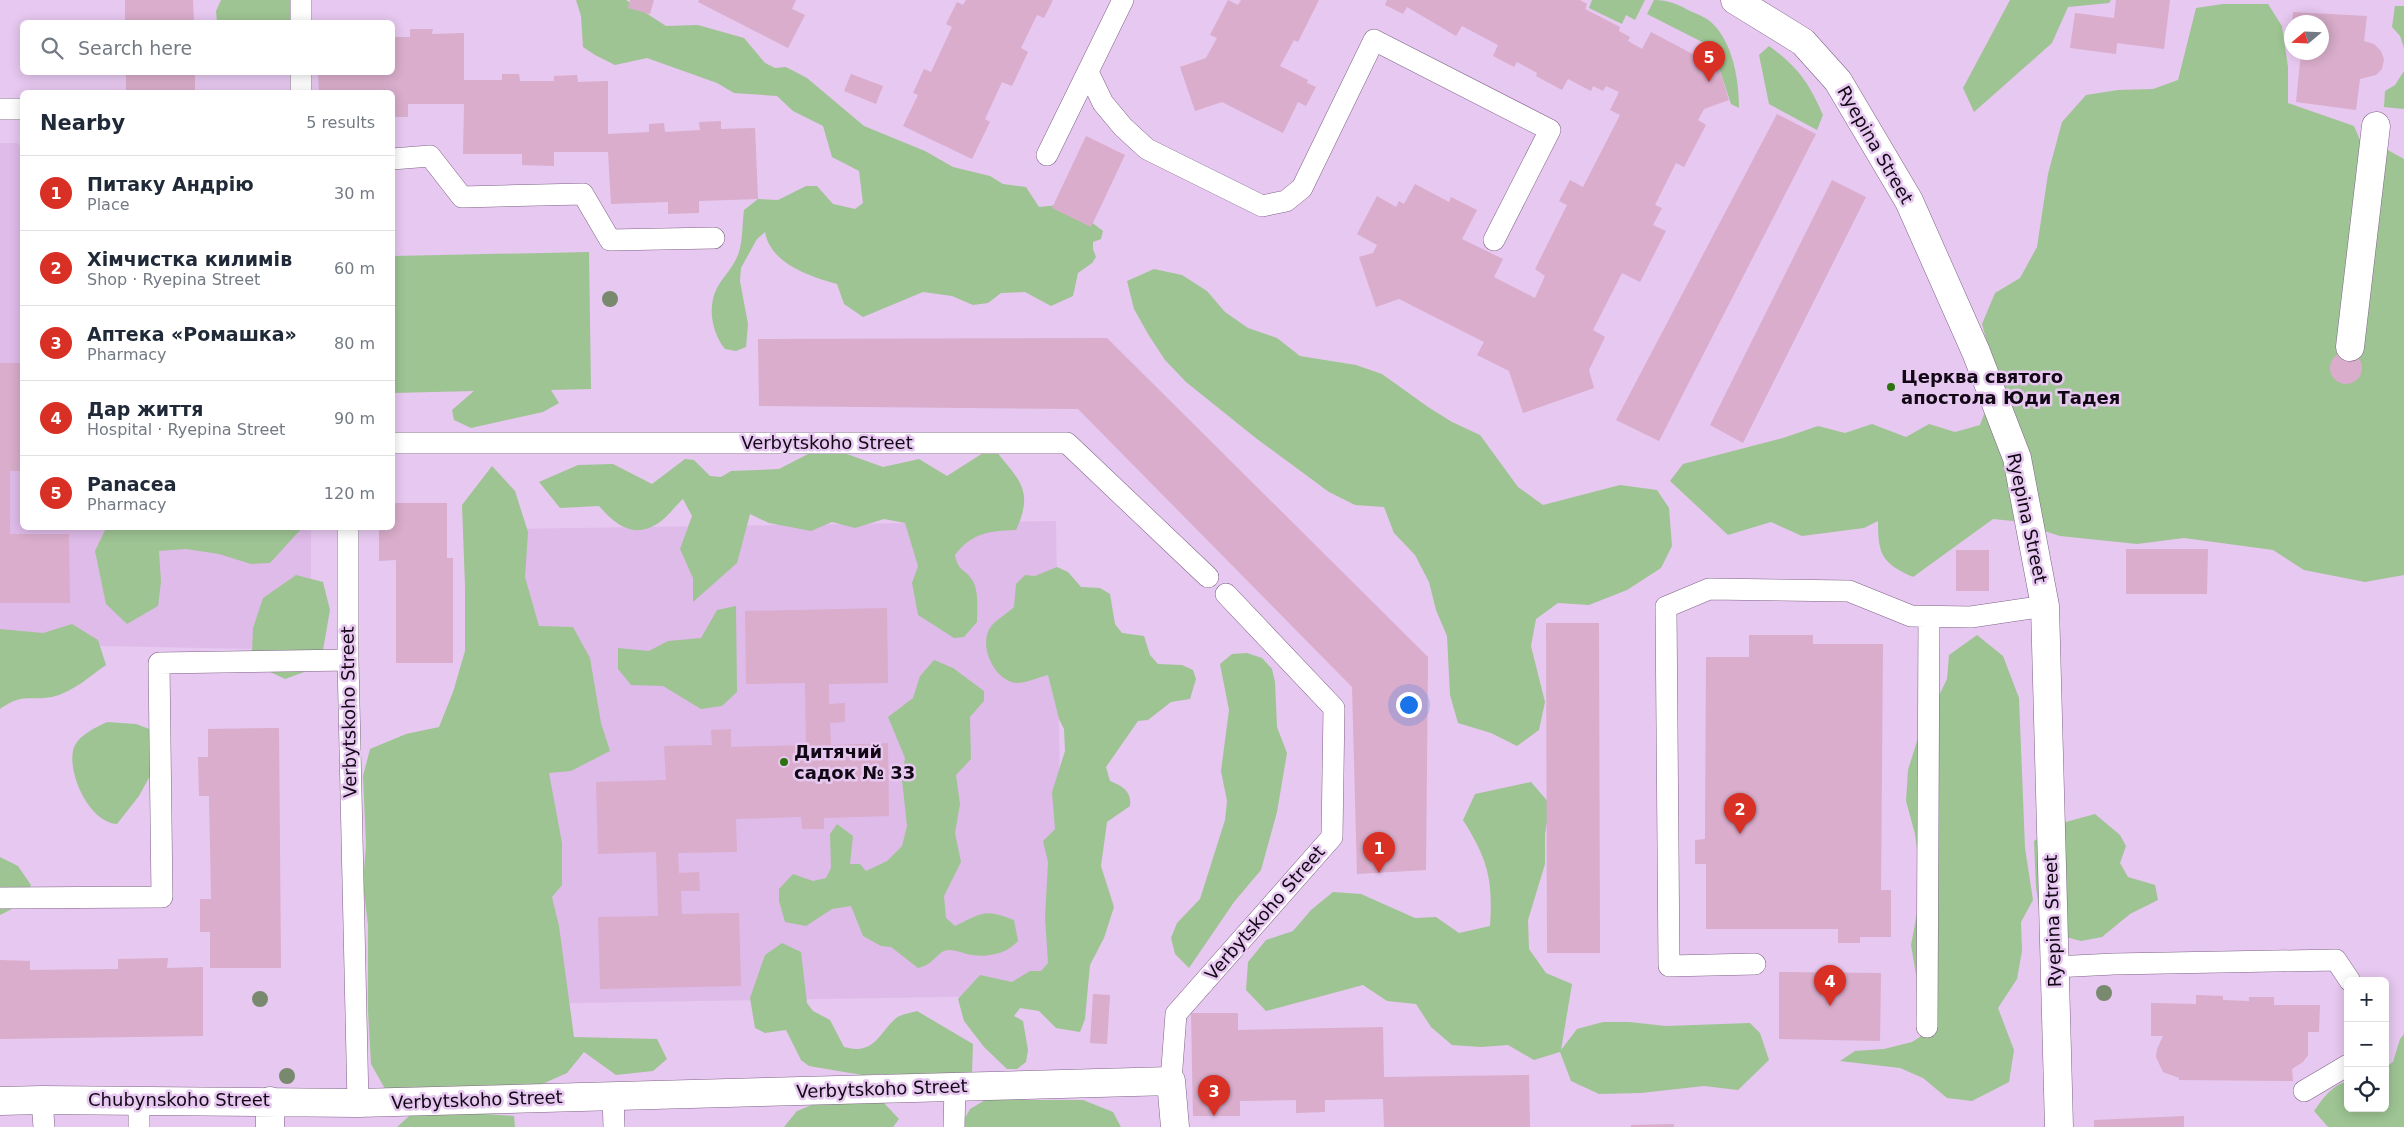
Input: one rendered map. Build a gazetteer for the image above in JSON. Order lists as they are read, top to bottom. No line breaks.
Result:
{"streets":{"street":["Ryepina Street","Verbytskoho Street","Chubynskoho Street"]},"crossings":[["Verbytskoho Street","Chubynskoho Street"]],"places":["Церква святого апостола Юди Тадея","Дитячий садок № 33"],"north":"left","page":{"search":"Search here","pins":["5","2","1","4","3"],"heading":["Nearby","5 results"],"list":[{"mark":"1","name":"Питаку Андрію","note":"Place","value":"30 m"},{"mark":"2","name":"Хімчистка килимів","note":"Shop · Ryepina Street","value":"60 m"},{"mark":"3","name":"Аптека «Ромашка»","note":"Pharmacy","value":"80 m"},{"mark":"4","name":"Дар життя","note":"Hospital · Ryepina Street","value":"90 m"},{"mark":"5","name":"Panacea","note":"Pharmacy","value":"120 m"}],"map_buttons":["+","−"]}}
